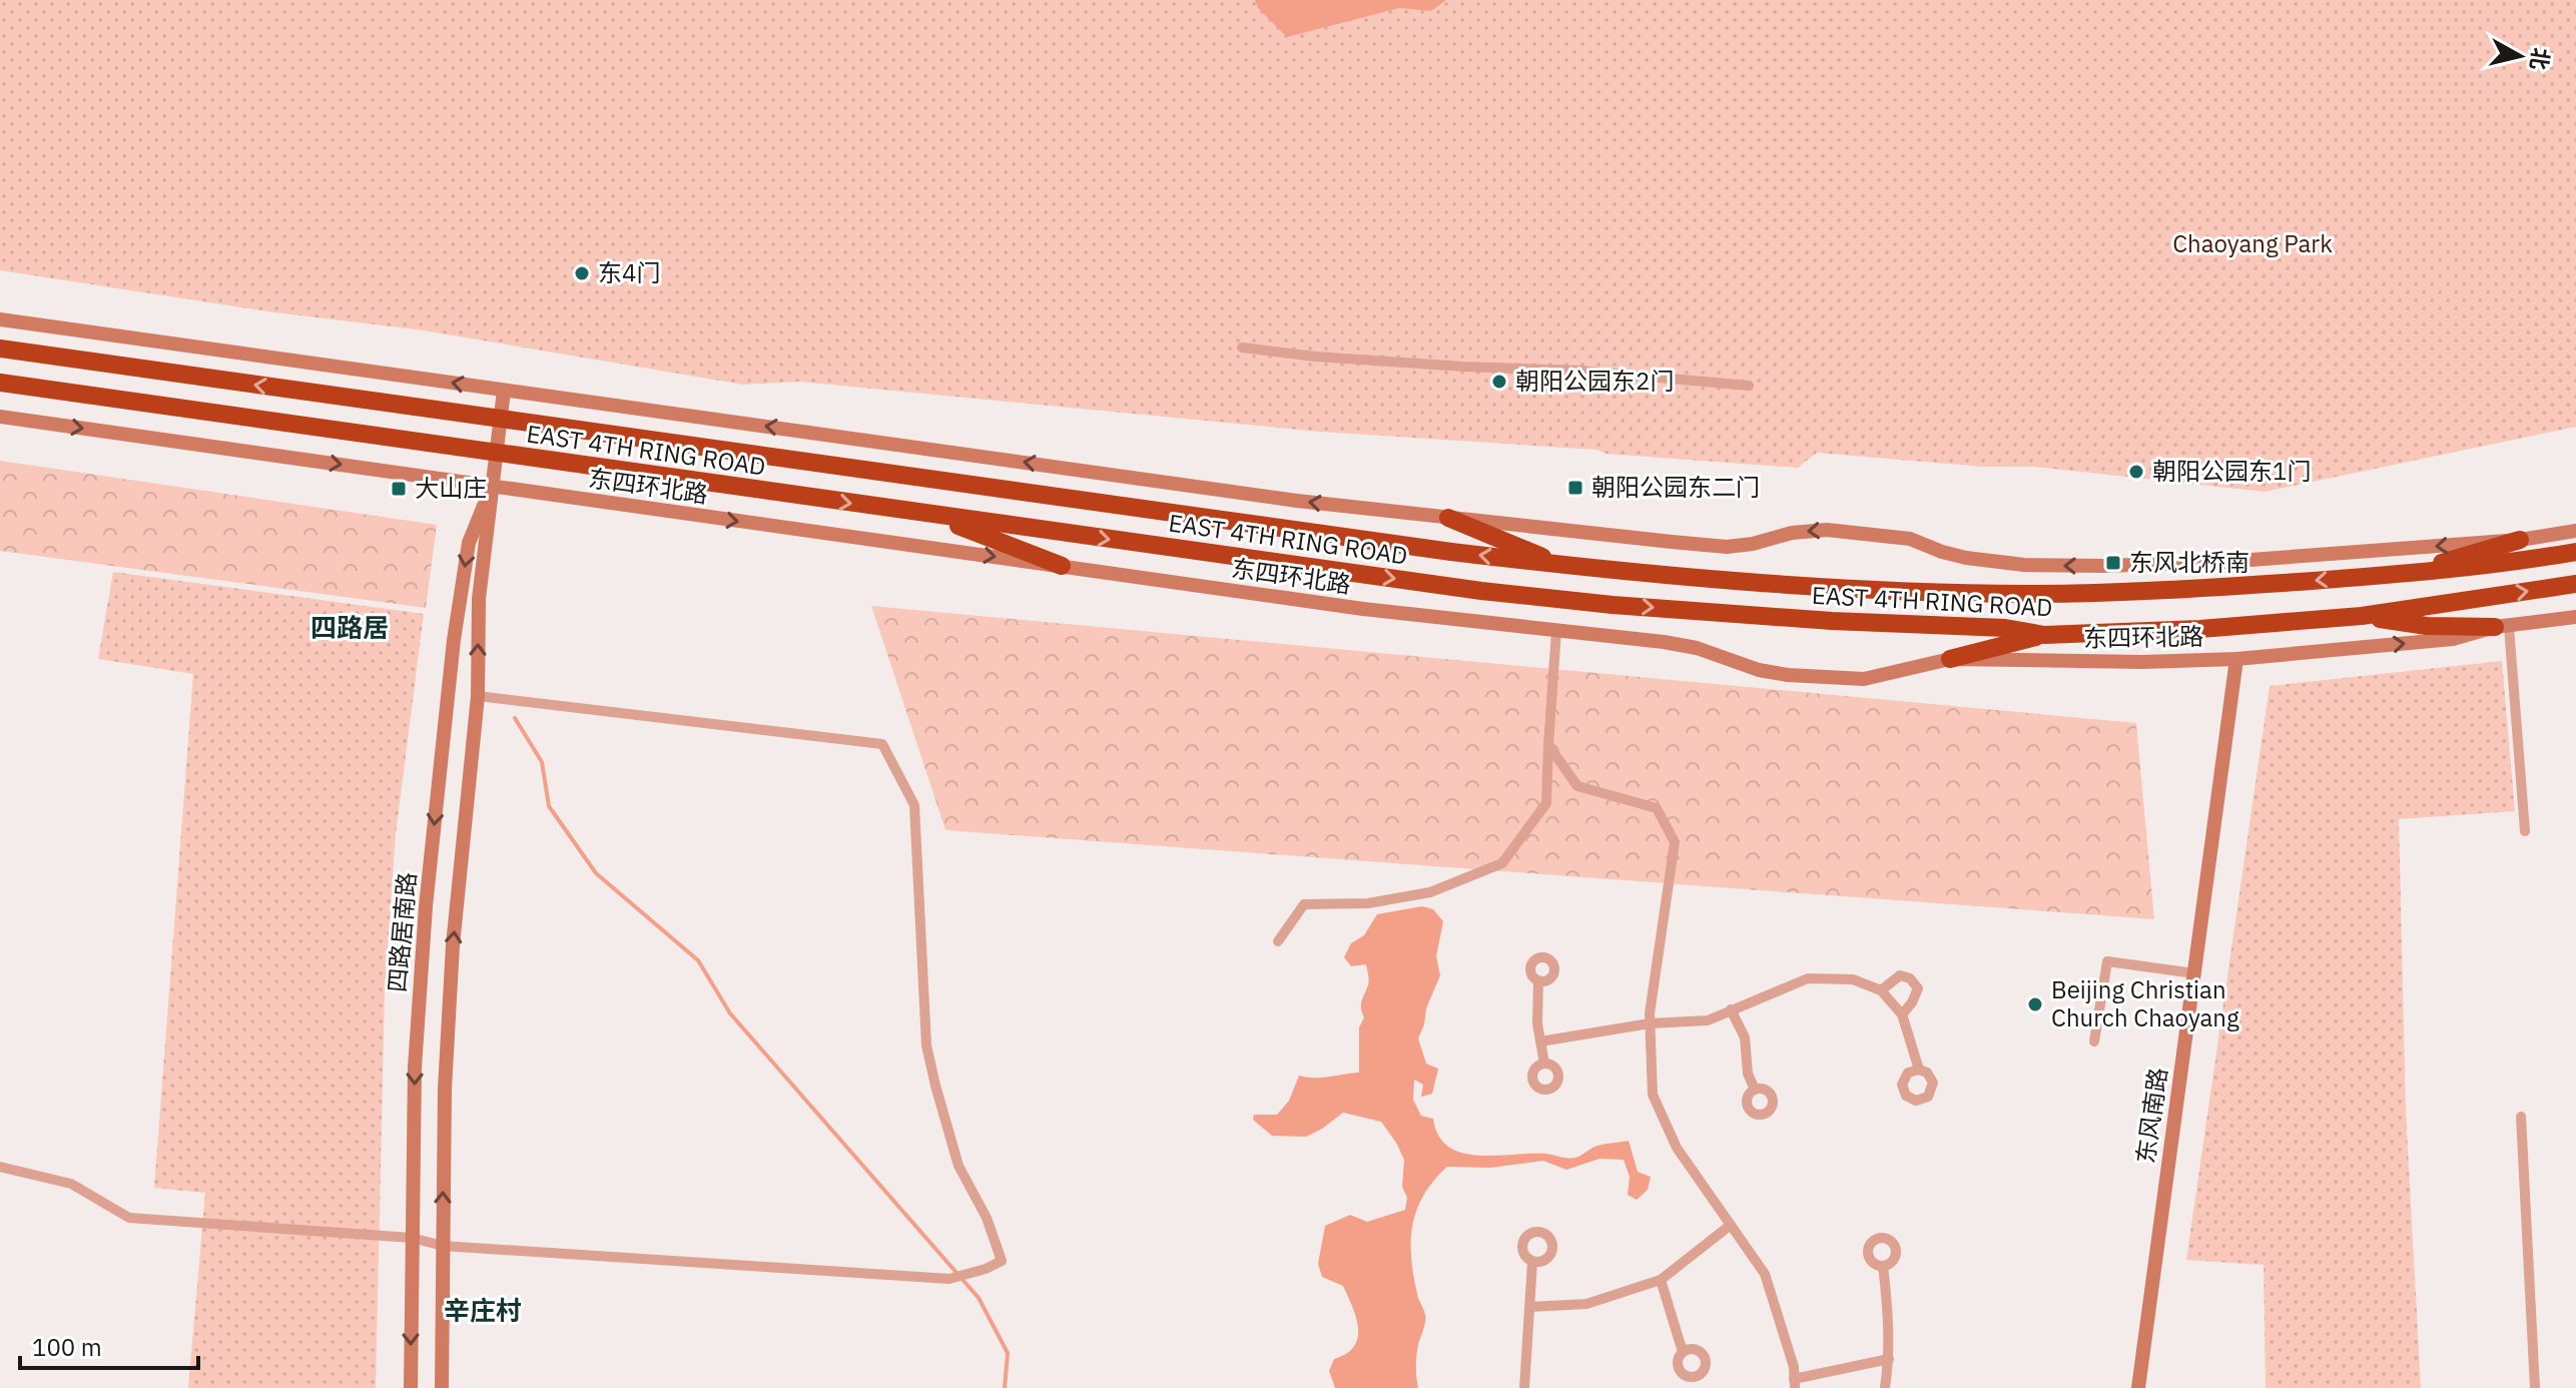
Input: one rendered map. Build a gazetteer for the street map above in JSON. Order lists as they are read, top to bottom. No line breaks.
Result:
{"streets":{"highway":["EAST 4TH RING ROAD"],"street":["东四环北路","四路居南路","东风南路"]},"crossings":[["东四环北路","四路居南路"],["东四环北路","东风南路"]],"districts":["四路居","辛庄村"],"parks":["Chaoyang Park"],"places":{"other":["东4门","朝阳公园东2门","朝阳公园东1门","Beijing Christian Church Chaoyang"],"transit":["朝阳公园东二门","大山庄","东风北桥南"]},"scale_bar":"100 m","north":"right"}
